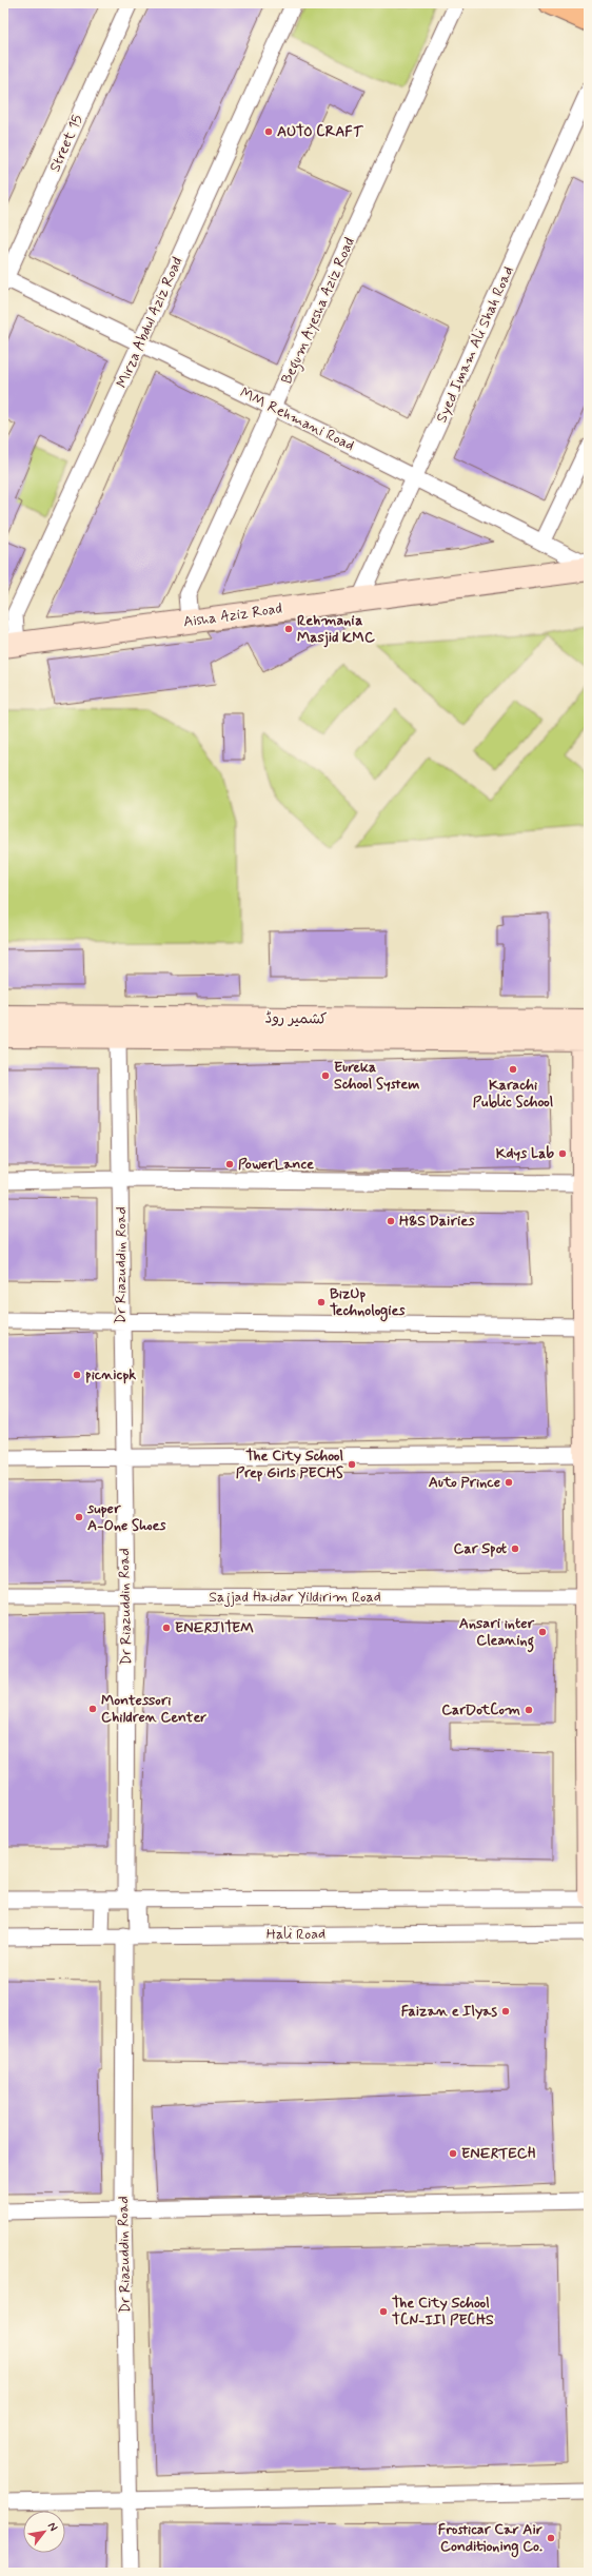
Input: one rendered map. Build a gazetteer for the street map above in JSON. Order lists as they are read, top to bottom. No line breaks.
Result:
{"streets":{"main road":["Aisha Aziz Road","کشمیر روڈ"],"street":["Street 15","Begum Ayesha Aziz Road","Mirza Abdul Aziz Road","Syed Imam Ali Shah Road","MM Rehmani Road","Dr Riazuddin Road","Sajjad Haidar Yildirim Road","Hali Road"]},"crossings":[["Street 15","MM Rehmani Road"],["Begum Ayesha Aziz Road","MM Rehmani Road"],["Begum Ayesha Aziz Road","Aisha Aziz Road"],["Mirza Abdul Aziz Road","MM Rehmani Road"],["Mirza Abdul Aziz Road","Aisha Aziz Road"],["Syed Imam Ali Shah Road","MM Rehmani Road"],["Syed Imam Ali Shah Road","Aisha Aziz Road"],["MM Rehmani Road","Aisha Aziz Road"],["کشمیر روڈ","Dr Riazuddin Road"],["Dr Riazuddin Road","Sajjad Haidar Yildirim Road"],["Dr Riazuddin Road","Hali Road"]],"places":["AUTO CRAFT","Rehmania Masjid KMC","Karachi Public School","Eureka School System","Kdys Lab","PowerLance","H&S Dairies","BizUp Technologies","picnicpk","The City School Prep Girls PECHS","Auto Prince","super A-One Shoes","Car Spot","ENERJITEM","Ansari inter Cleaning","Montessori Children Center","CarDotCom","Faizan e Ilyas","ENERTECH","The City School TCN-III PECHS","Frosticar Car Air Conditioning Co."],"north":"top right"}
